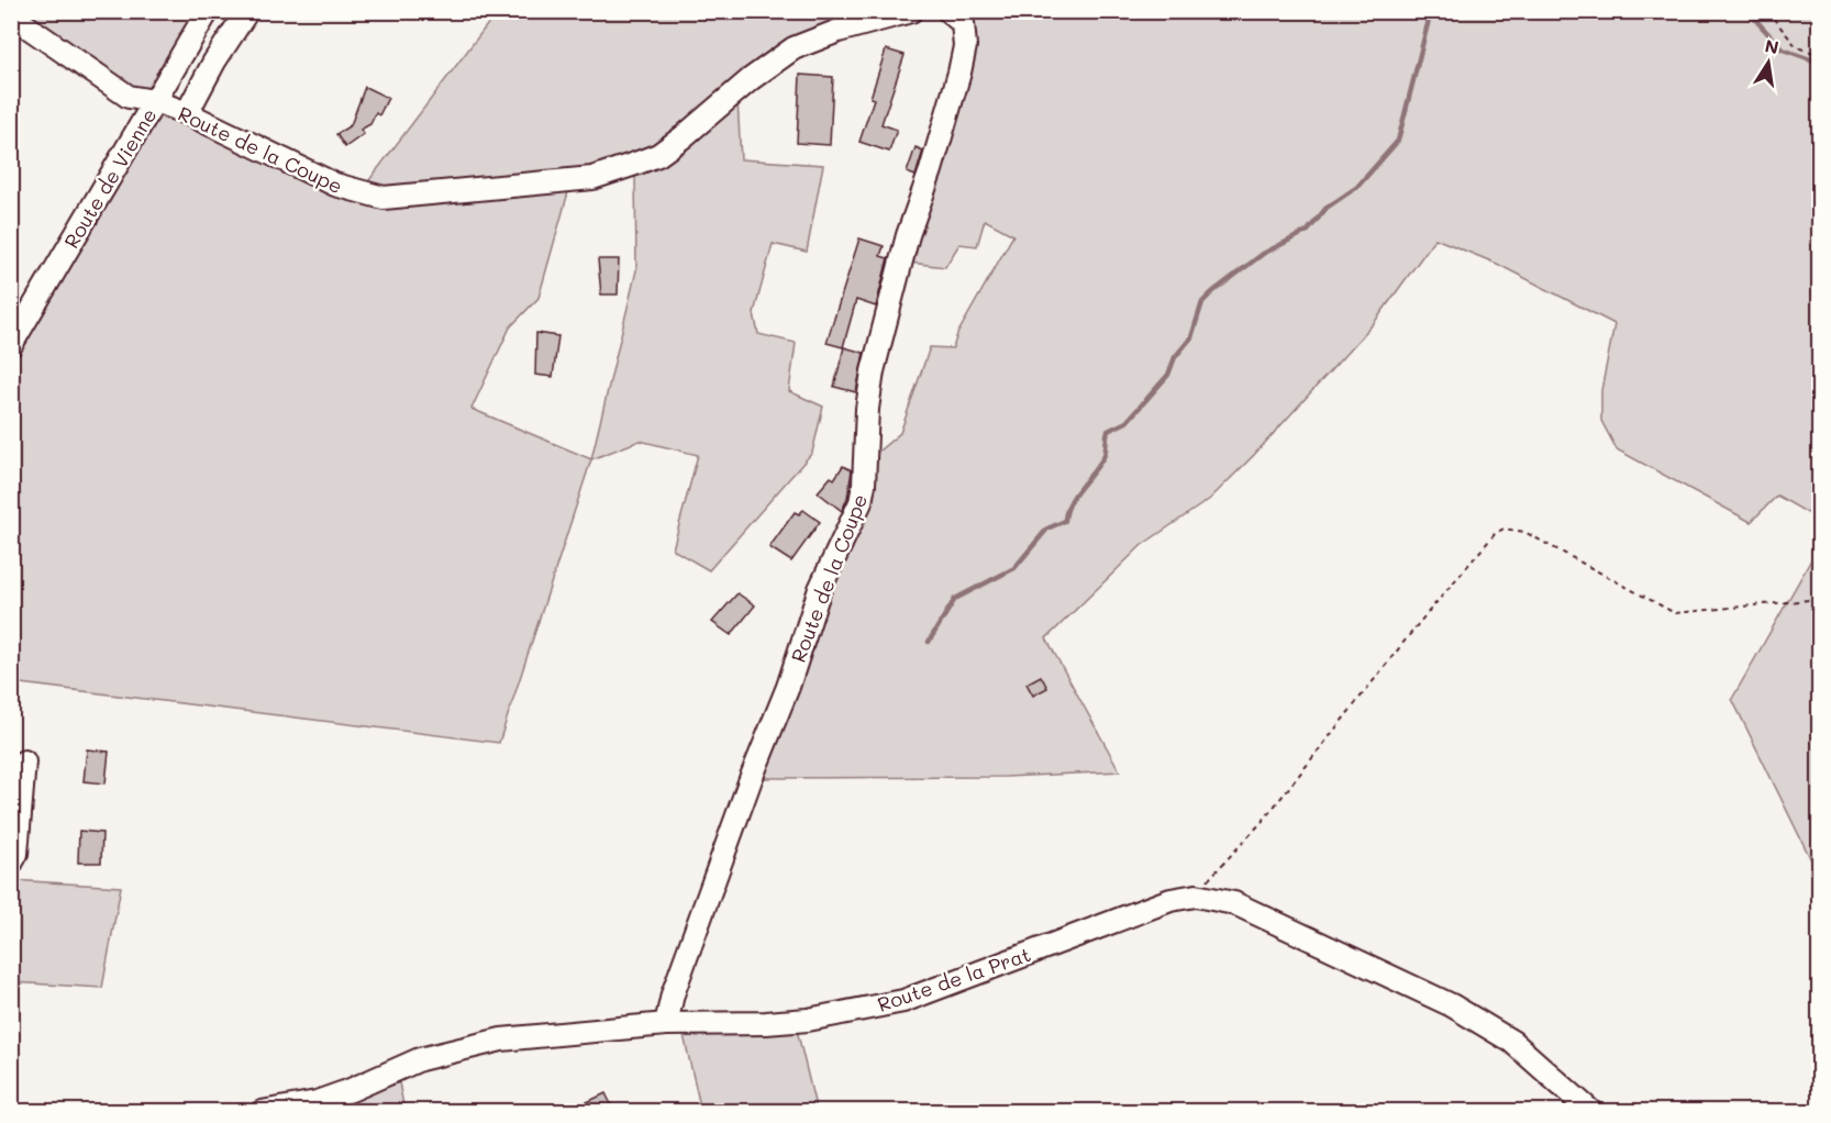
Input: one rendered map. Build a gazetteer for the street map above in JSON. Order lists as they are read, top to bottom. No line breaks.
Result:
{"streets":{"street":["Route de la Coupe","Route de Vienne","Route de la Prat"]},"crossings":[["Route de la Coupe","Route de Vienne"],["Route de la Coupe","Route de la Prat"]],"north":"top"}
